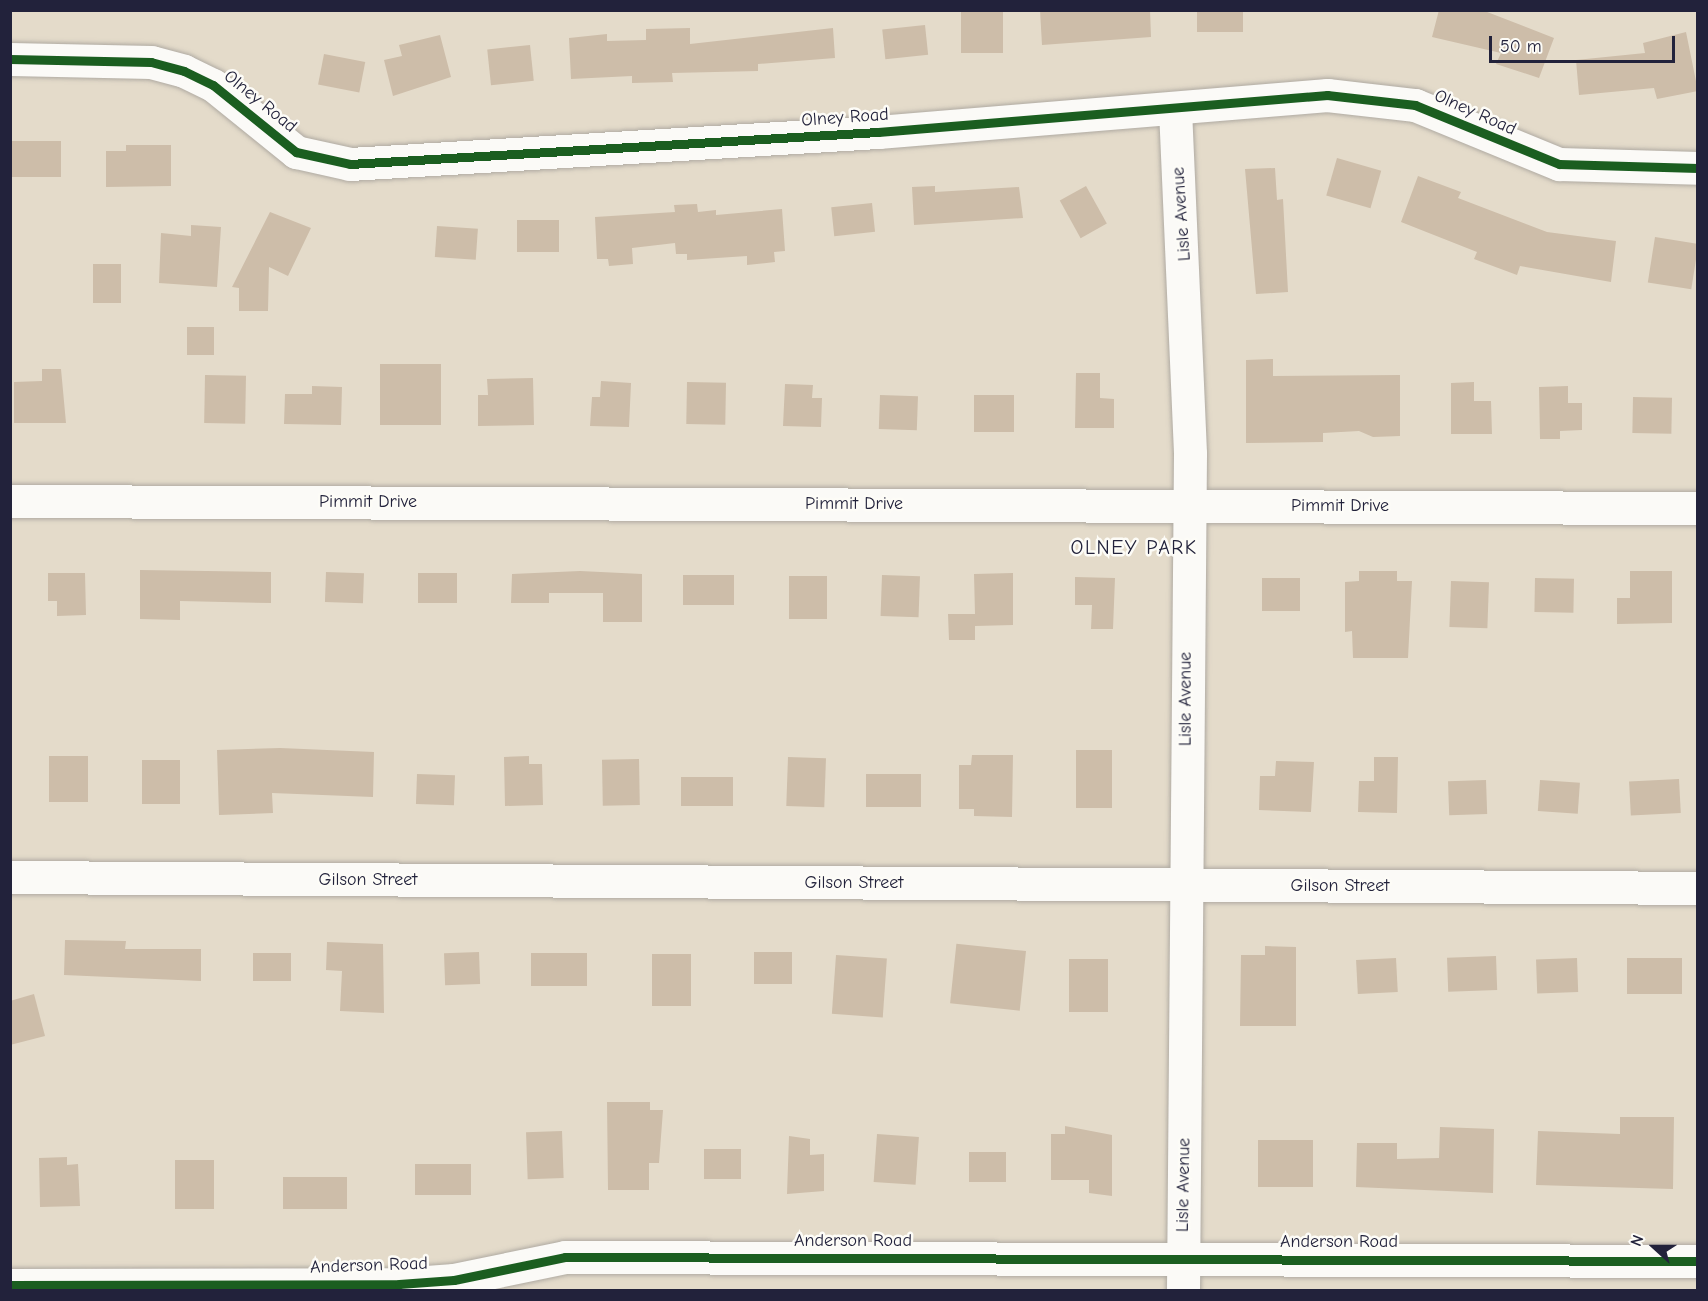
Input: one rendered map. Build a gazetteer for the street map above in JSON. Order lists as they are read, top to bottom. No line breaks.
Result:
{"streets":{"street":["Olney Road","Lisle Avenue","Pimmit Drive","Gilson Street","Anderson Road"]},"crossings":[["Olney Road","Lisle Avenue"],["Lisle Avenue","Pimmit Drive"],["Lisle Avenue","Gilson Street"],["Lisle Avenue","Anderson Road"]],"districts":["OLNEY PARK"],"scale_bar":"50 m","north":"left"}
